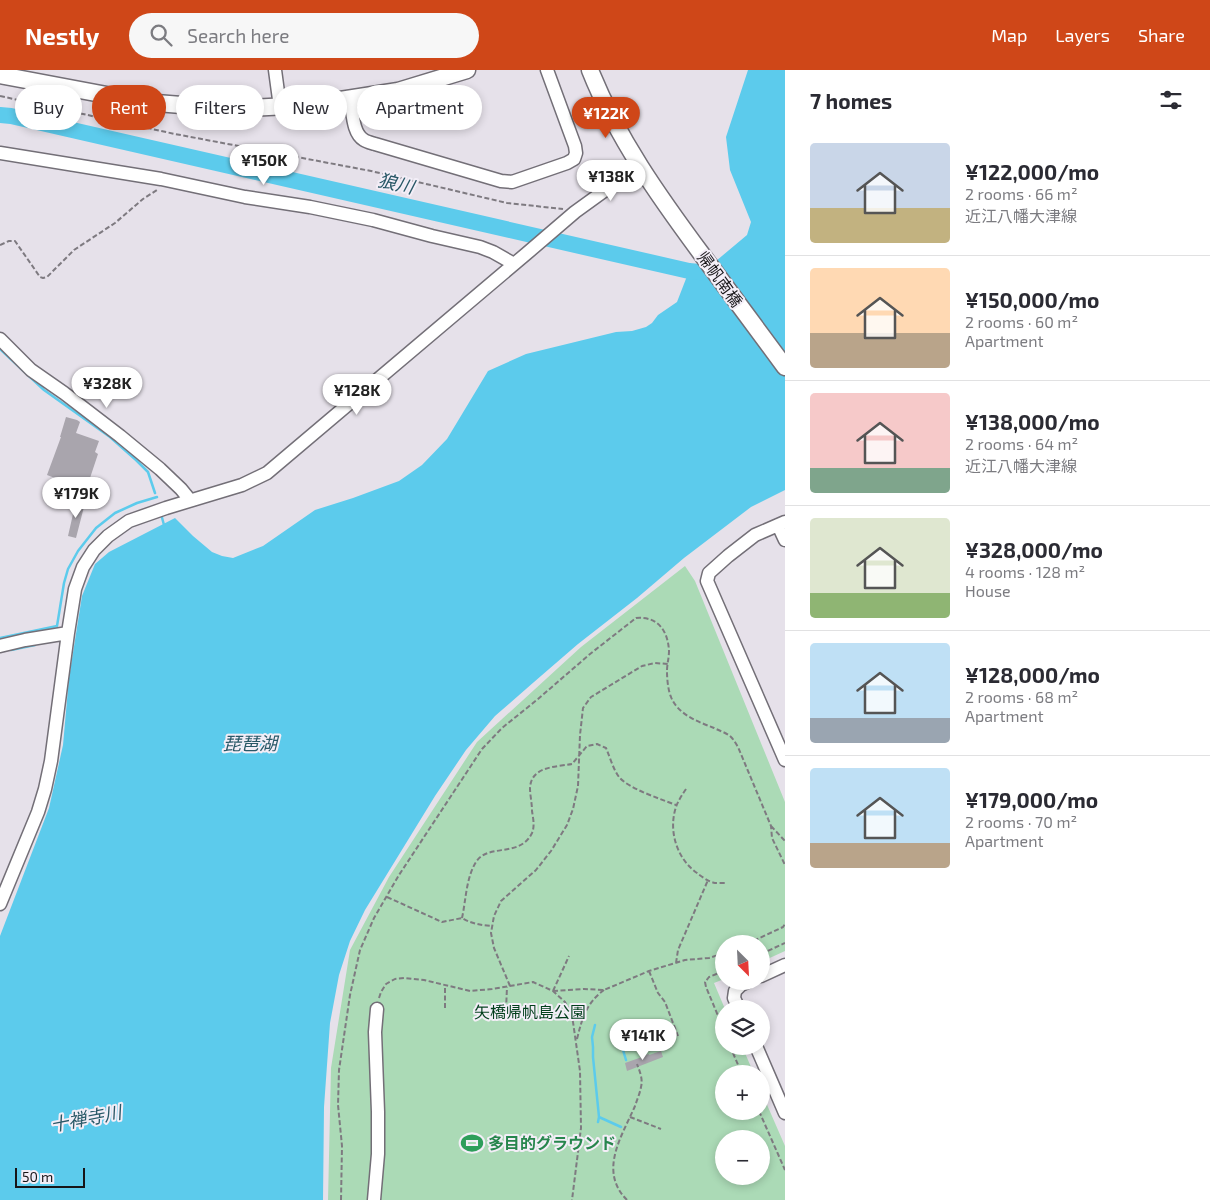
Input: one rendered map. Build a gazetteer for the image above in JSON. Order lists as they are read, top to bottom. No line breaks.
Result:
{"streets":{"main road":["帰帆南橋"]},"water":["狼川","琵琶湖","十禅寺川"],"parks":["矢橋帰帆島公園"],"places":{"sports":["多目的グラウンド"]},"scale_bar":"50 m","north":"bottom right","page":{"header":"Nestly","search":"Search here","nav":["Map","Layers","Share"],"heading":"7 homes","chip":["Buy","Rent","Filters","New","Apartment"],"price":["¥122K","¥150K","¥138K","¥328K","¥128K","¥179K","¥141K"],"list":[{"name":"¥122,000/mo","note":"2 rooms · 66 m² · 近江八幡大津線"},{"name":"¥150,000/mo","note":"2 rooms · 60 m² · Apartment"},{"name":"¥138,000/mo","note":"2 rooms · 64 m² · 近江八幡大津線"},{"name":"¥328,000/mo","note":"4 rooms · 128 m² · House"},{"name":"¥128,000/mo","note":"2 rooms · 68 m² · Apartment"},{"name":"¥179,000/mo","note":"2 rooms · 70 m² · Apartment"}],"map_buttons":["+","−"],"scale":"50 m"}}
